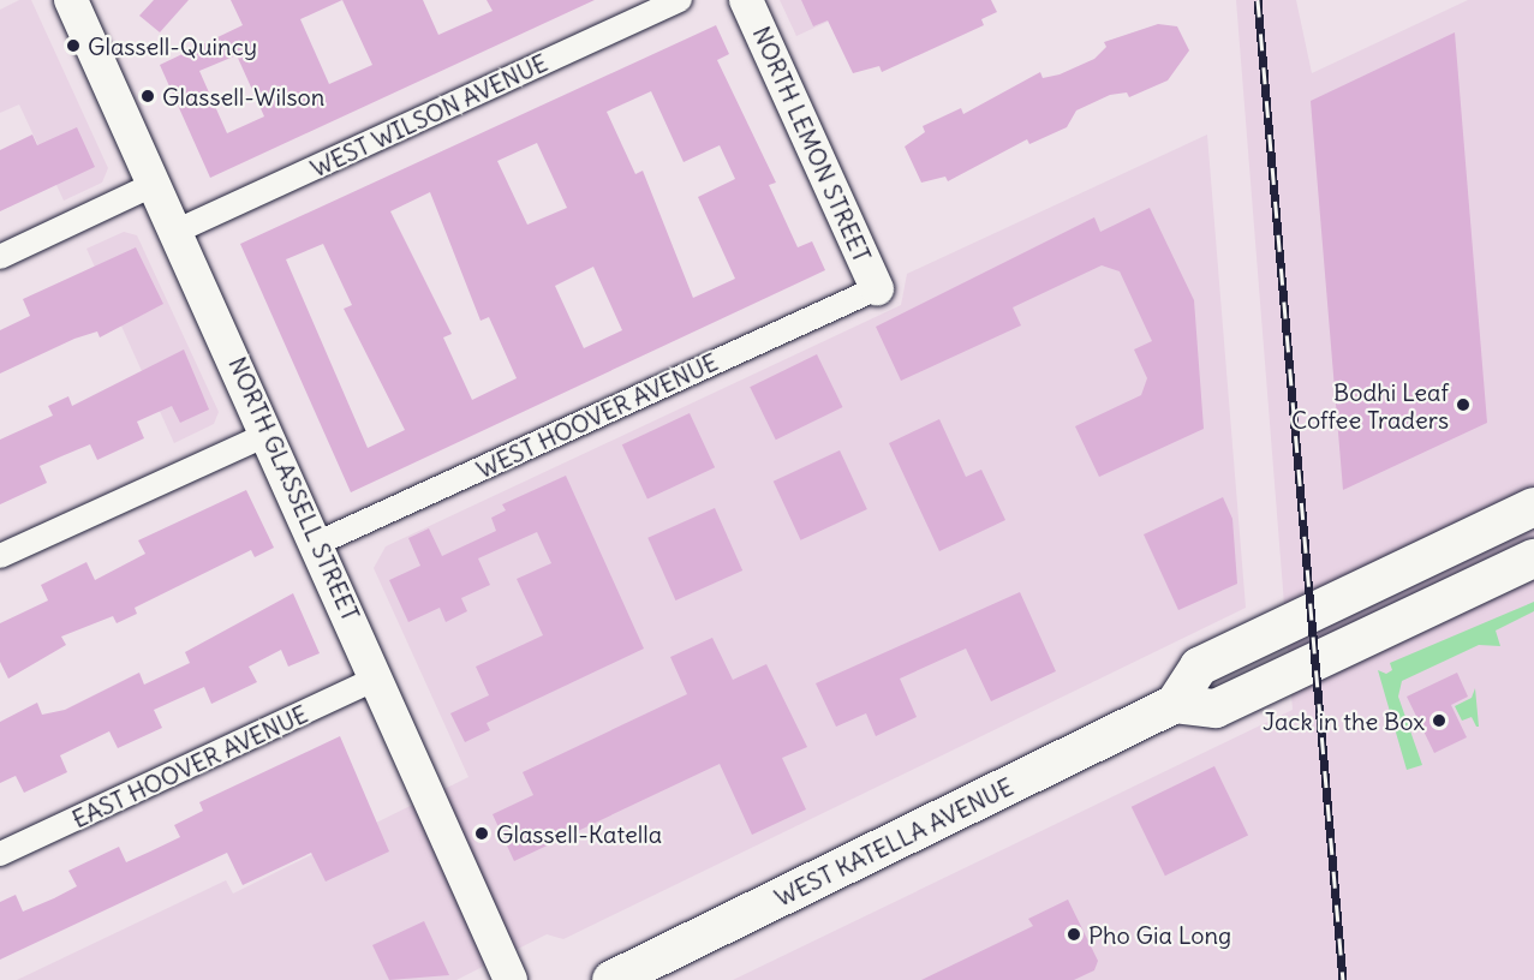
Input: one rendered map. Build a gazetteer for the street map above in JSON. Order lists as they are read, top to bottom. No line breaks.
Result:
{"streets":{"main road":["NORTH LEMON STREET","NORTH GLASSELL STREET","WEST KATELLA AVENUE"],"street":["WEST WILSON AVENUE","WEST HOOVER AVENUE","EAST HOOVER AVENUE"]},"crossings":[["WEST WILSON AVENUE","NORTH GLASSELL STREET"],["NORTH LEMON STREET","WEST HOOVER AVENUE"],["WEST HOOVER AVENUE","NORTH GLASSELL STREET"],["NORTH GLASSELL STREET","EAST HOOVER AVENUE"]],"places":["Glassell-Quincy","Glassell-Wilson","Bodhi Leaf Coffee Traders","Jack in the Box","Glassell-Katella","Pho Gia Long"]}
